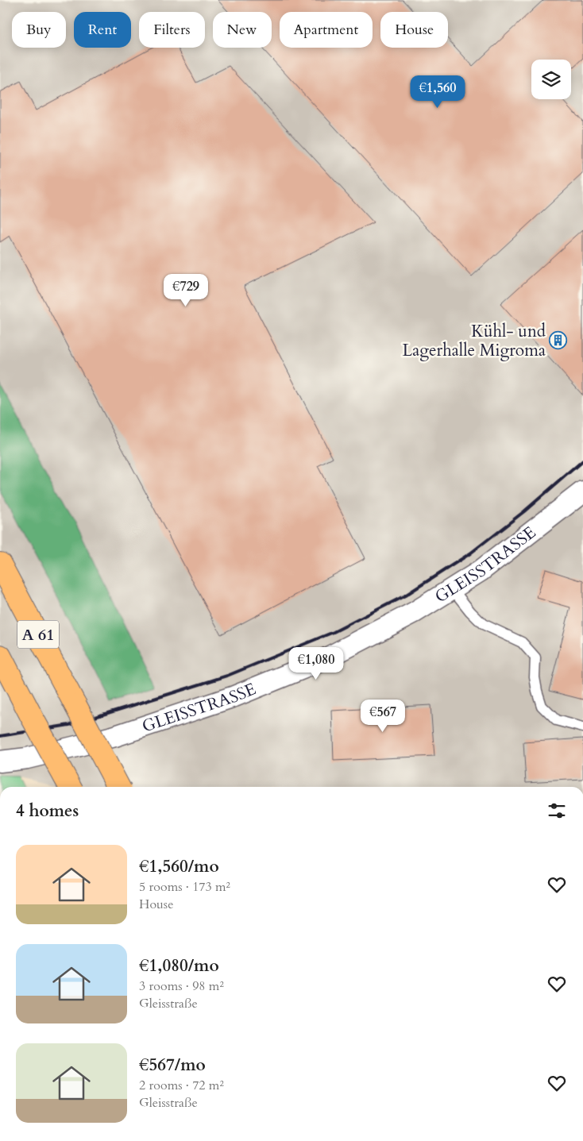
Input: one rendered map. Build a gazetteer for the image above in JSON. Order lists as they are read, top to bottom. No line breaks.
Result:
{"streets":{"highway":["A 61"],"street":["GLEISSTRASSE"]},"places":{"building":["Kühl- und Lagerhalle Migroma"]},"page":{"chip":["Buy","Rent","Filters","New","Apartment","House"],"price":["€1,560","€729","€1,080","€567"],"heading":"4 homes","list":[{"name":"€1,560/mo","note":"5 rooms · 173 m² · House"},{"name":"€1,080/mo","note":"3 rooms · 98 m² · Gleisstraße"},{"name":"€567/mo","note":"2 rooms · 72 m² · Gleisstraße"}]}}
